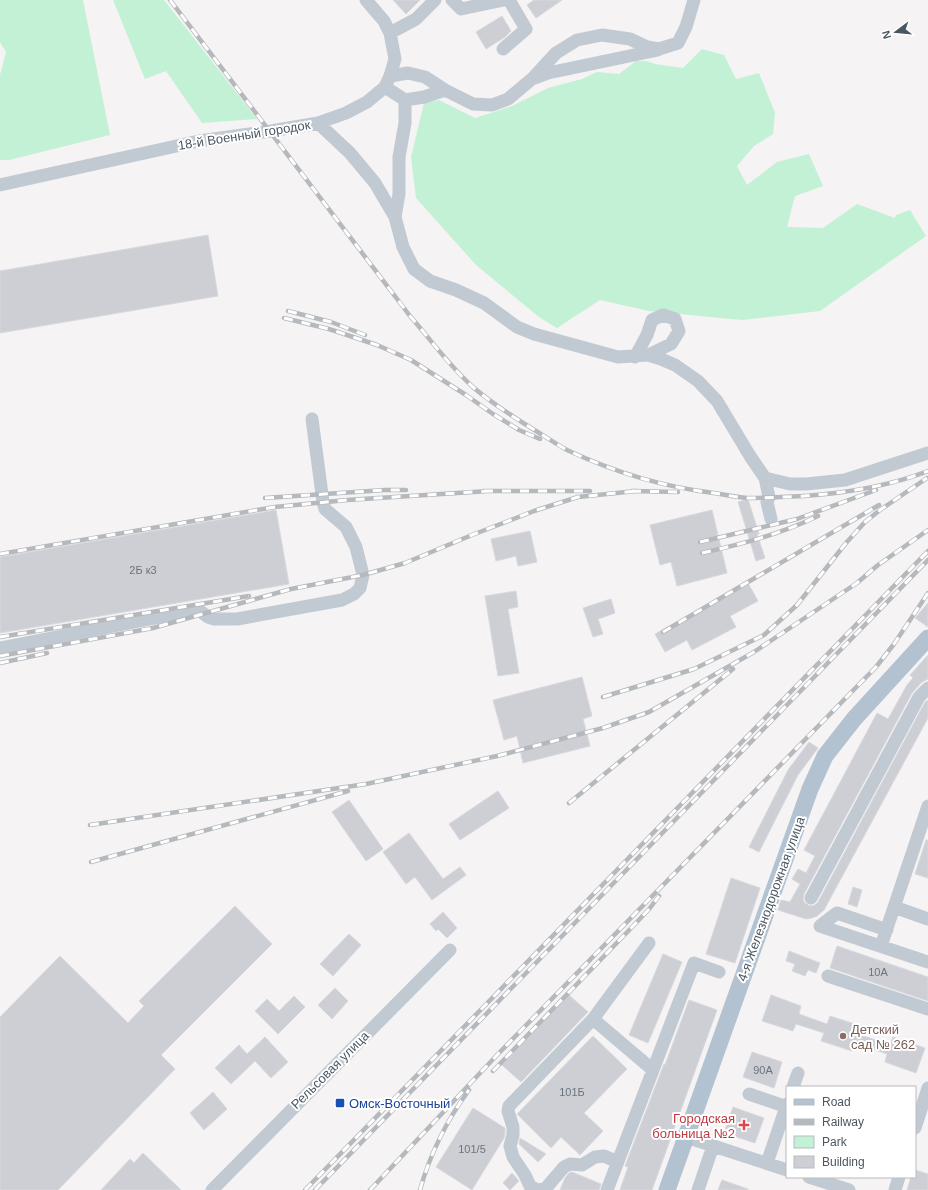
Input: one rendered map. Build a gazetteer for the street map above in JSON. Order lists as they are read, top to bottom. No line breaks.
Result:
{"streets":{"main road":["4-я Железнодорожная улица"],"street":["18-й Военный городок","Рельсовая улица"]},"places":{"other":["Детский сад № 262"],"transit":["Омск-Восточный"],"health":["Городская больница №2"]},"house_numbers":["2Б к3","10А","90А","101Б","101/5"],"legend":["Road","Railway","Park","Building"],"north":"left"}
